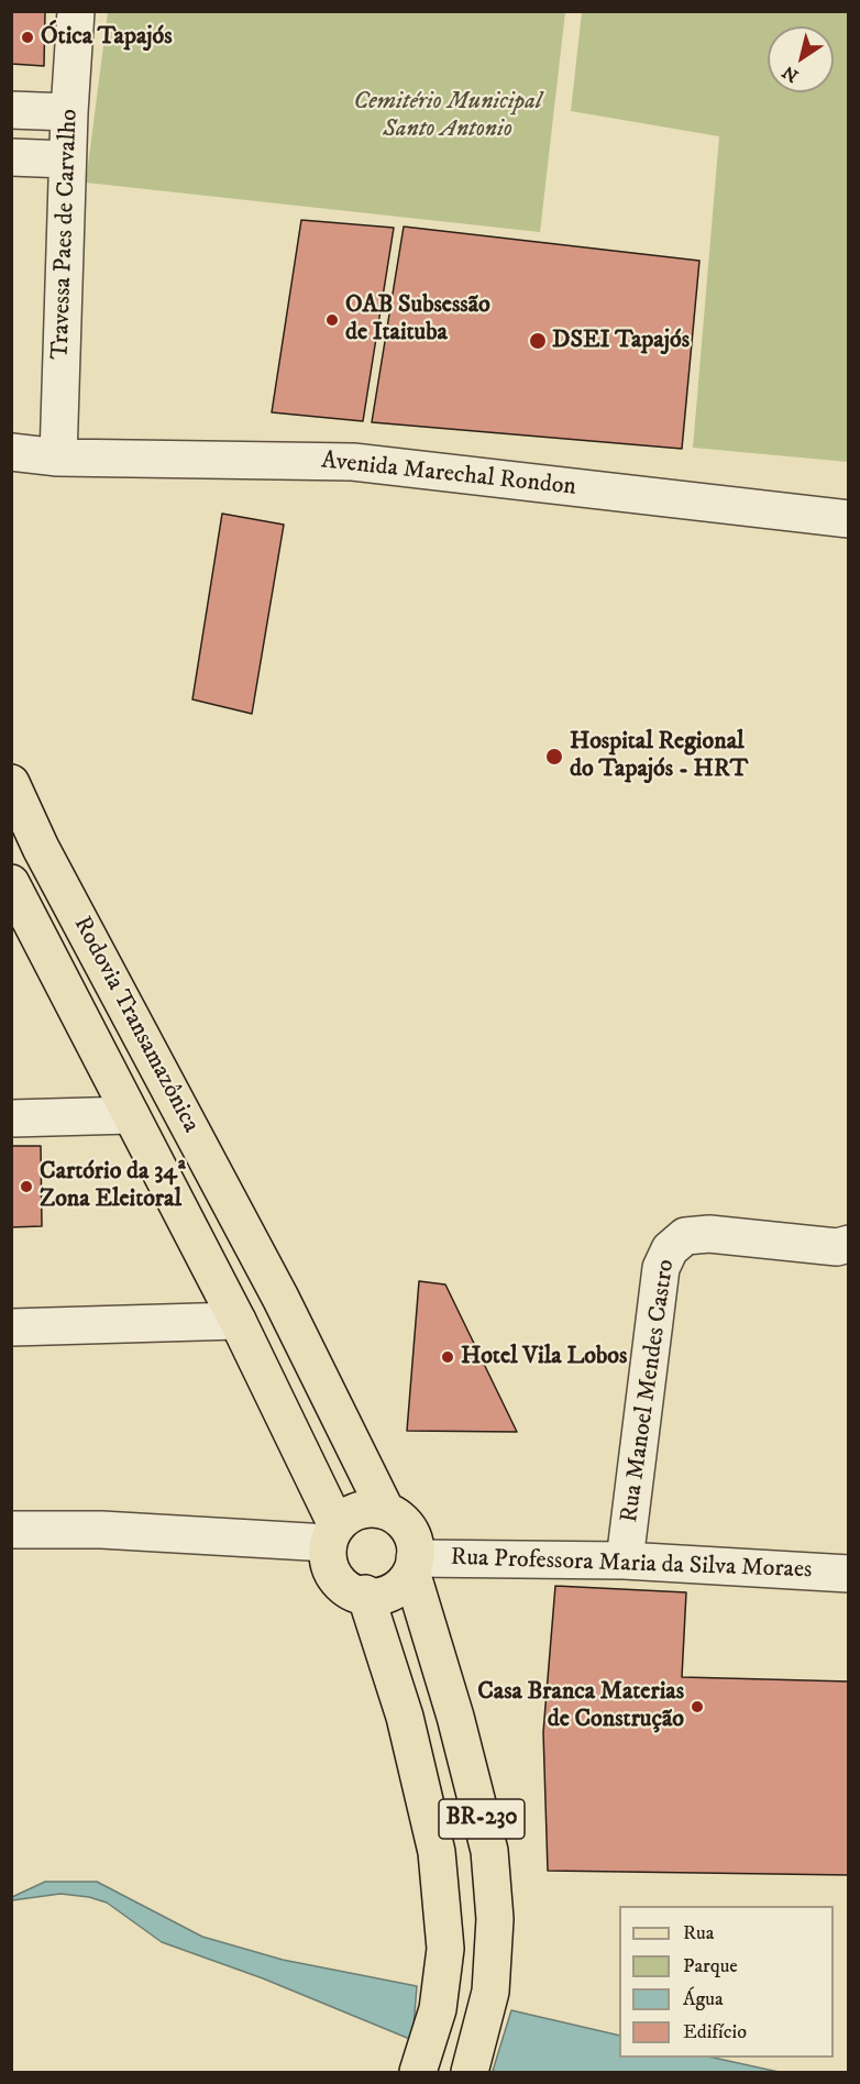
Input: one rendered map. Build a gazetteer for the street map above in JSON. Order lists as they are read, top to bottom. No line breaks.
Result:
{"streets":{"main road":["Rodovia Transamazônica","BR-230"],"street":["Travessa Paes de Carvalho","Avenida Marechal Rondon","Rua Manoel Mendes Castro","Rua Professora Maria da Silva Moraes"]},"crossings":[["Travessa Paes de Carvalho","Avenida Marechal Rondon"],["Rodovia Transamazônica","Rua Professora Maria da Silva Moraes"],["Rodovia Transamazônica","BR-230"],["Rua Manoel Mendes Castro","Rua Professora Maria da Silva Moraes"],["Rua Professora Maria da Silva Moraes","BR-230"]],"parks":["Cemitério Municipal Santo Antonio"],"places":["Ótica Tapajós","OAB Subsessão de Itaituba","DSEI Tapajós","Hospital Regional do Tapajós - HRT","Cartório da 34ª Zona Eleitoral","Hotel Vila Lobos","Casa Branca Materias de Construção"],"legend":["Rua","Parque","Água","Edifício"],"north":"bottom left"}
